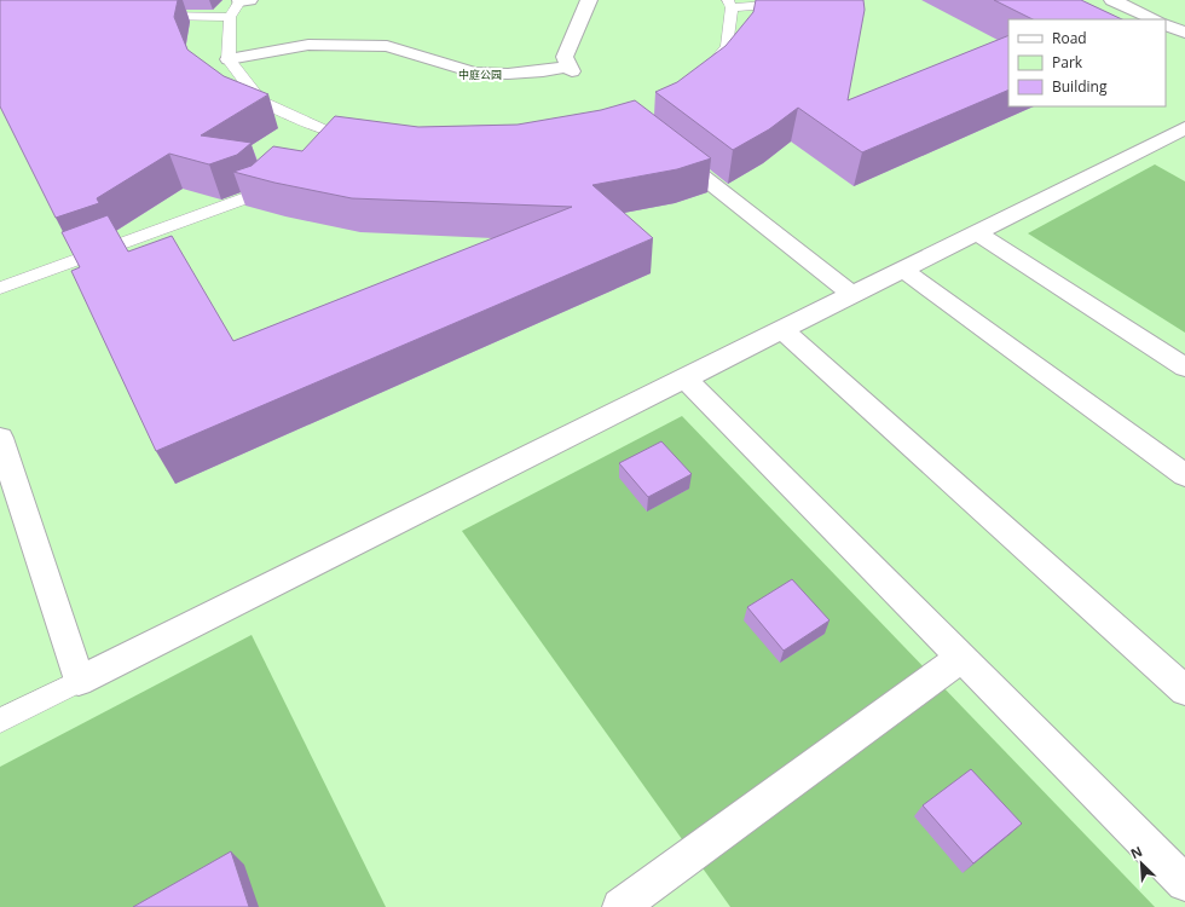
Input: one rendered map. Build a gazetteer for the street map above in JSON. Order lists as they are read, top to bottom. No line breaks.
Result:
{"parks":["中庭公园"],"legend":["Road","Park","Building"],"north":"top left"}
